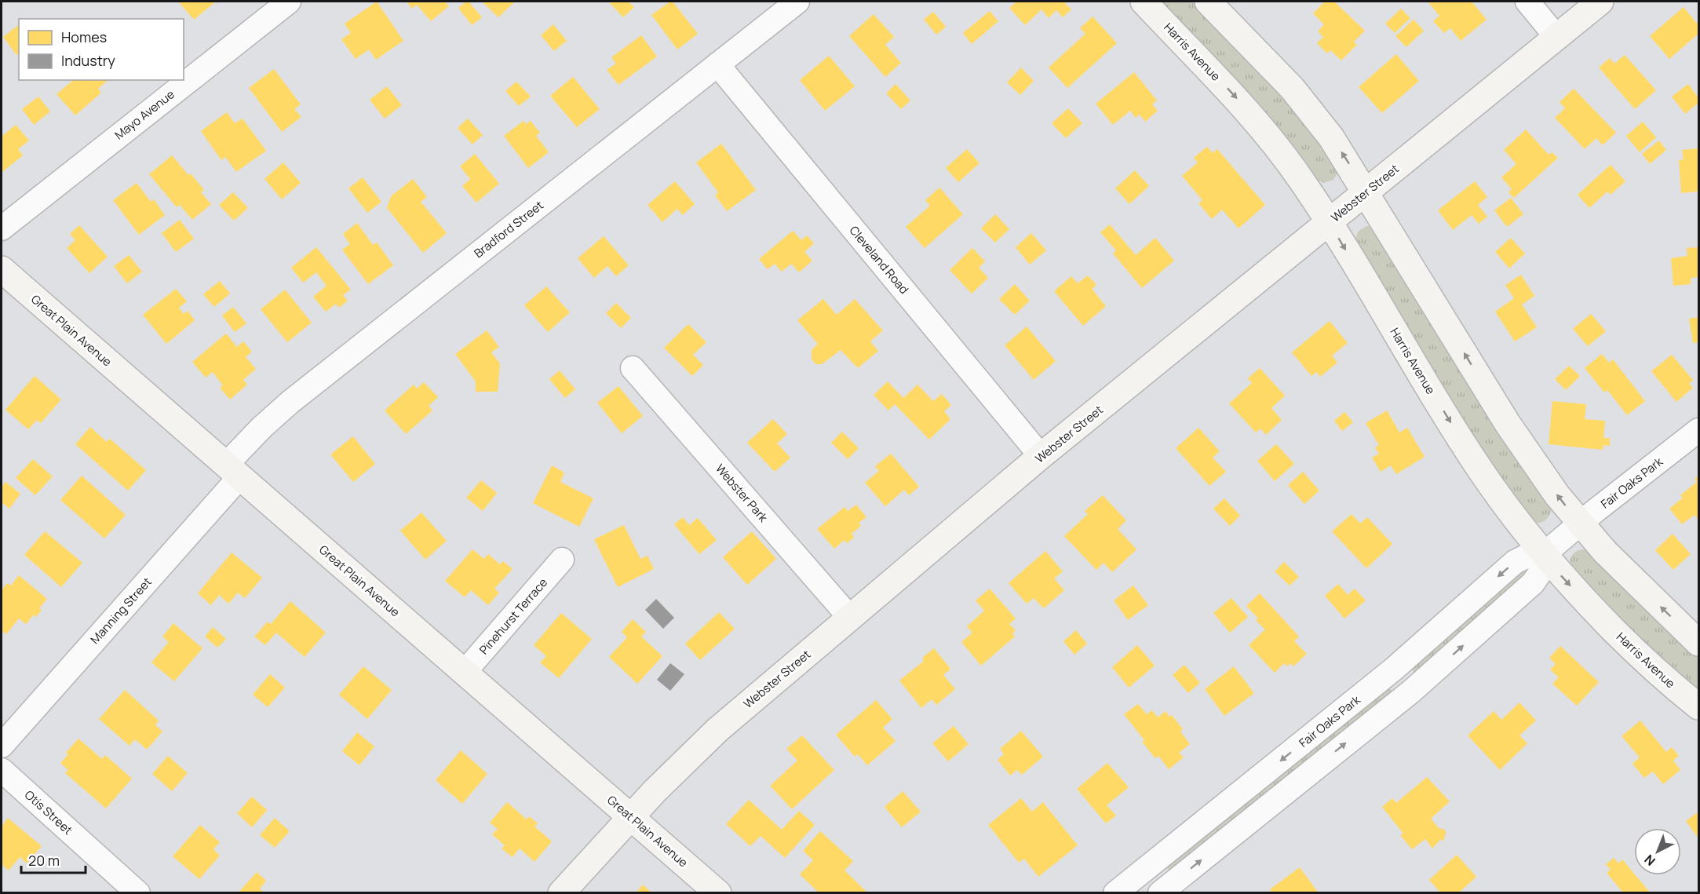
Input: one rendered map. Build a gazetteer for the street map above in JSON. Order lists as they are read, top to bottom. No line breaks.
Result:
{"streets":{"street":["Harris Avenue","Mayo Avenue","Webster Street","Bradford Street","Cleveland Road","Great Plain Avenue","Fair Oaks Park","Webster Park","Manning Street","Pinehurst Terrace","Otis Street"]},"crossings":[["Harris Avenue","Webster Street"],["Harris Avenue","Fair Oaks Park"],["Webster Street","Cleveland Road"],["Webster Street","Great Plain Avenue"],["Webster Street","Webster Park"],["Bradford Street","Cleveland Road"],["Bradford Street","Great Plain Avenue"],["Bradford Street","Manning Street"],["Great Plain Avenue","Manning Street"],["Great Plain Avenue","Pinehurst Terrace"]],"legend":["Homes","Industry"],"scale_bar":"20 m","north":"bottom left"}
